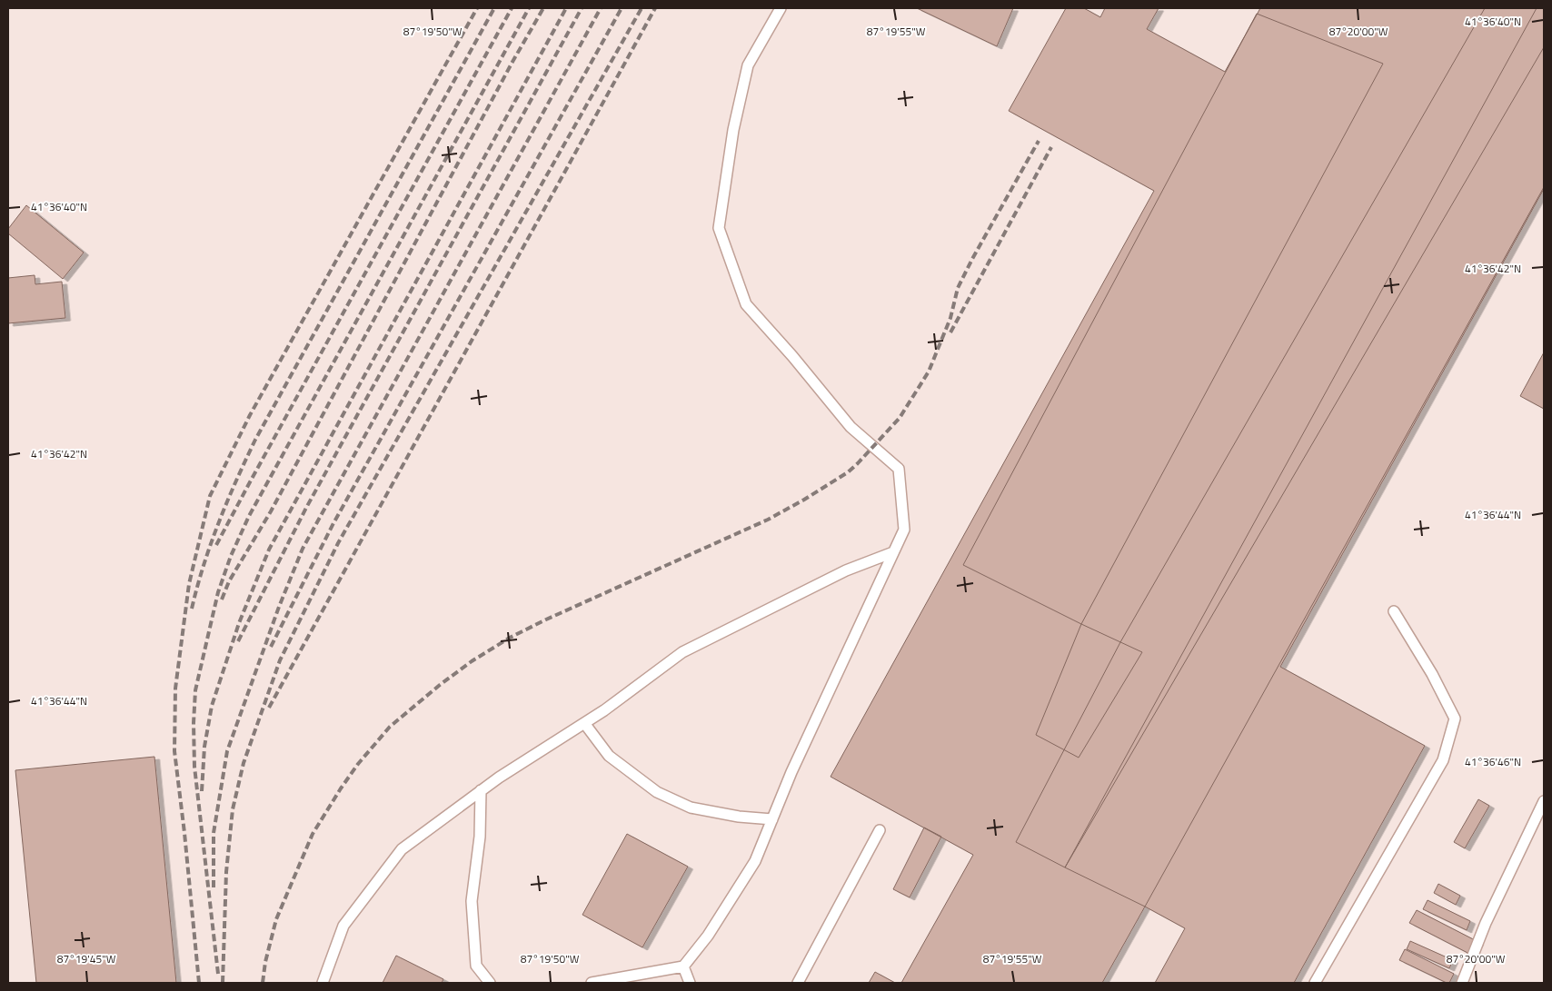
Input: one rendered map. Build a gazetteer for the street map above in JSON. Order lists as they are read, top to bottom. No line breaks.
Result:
{"coordinates":["41°36'40\"N","87°19'50\"W","87°19'55\"W","87°20'00\"W","41°36'42\"N","41°36'44\"N","41°36'46\"N","87°19'45\"W"]}
